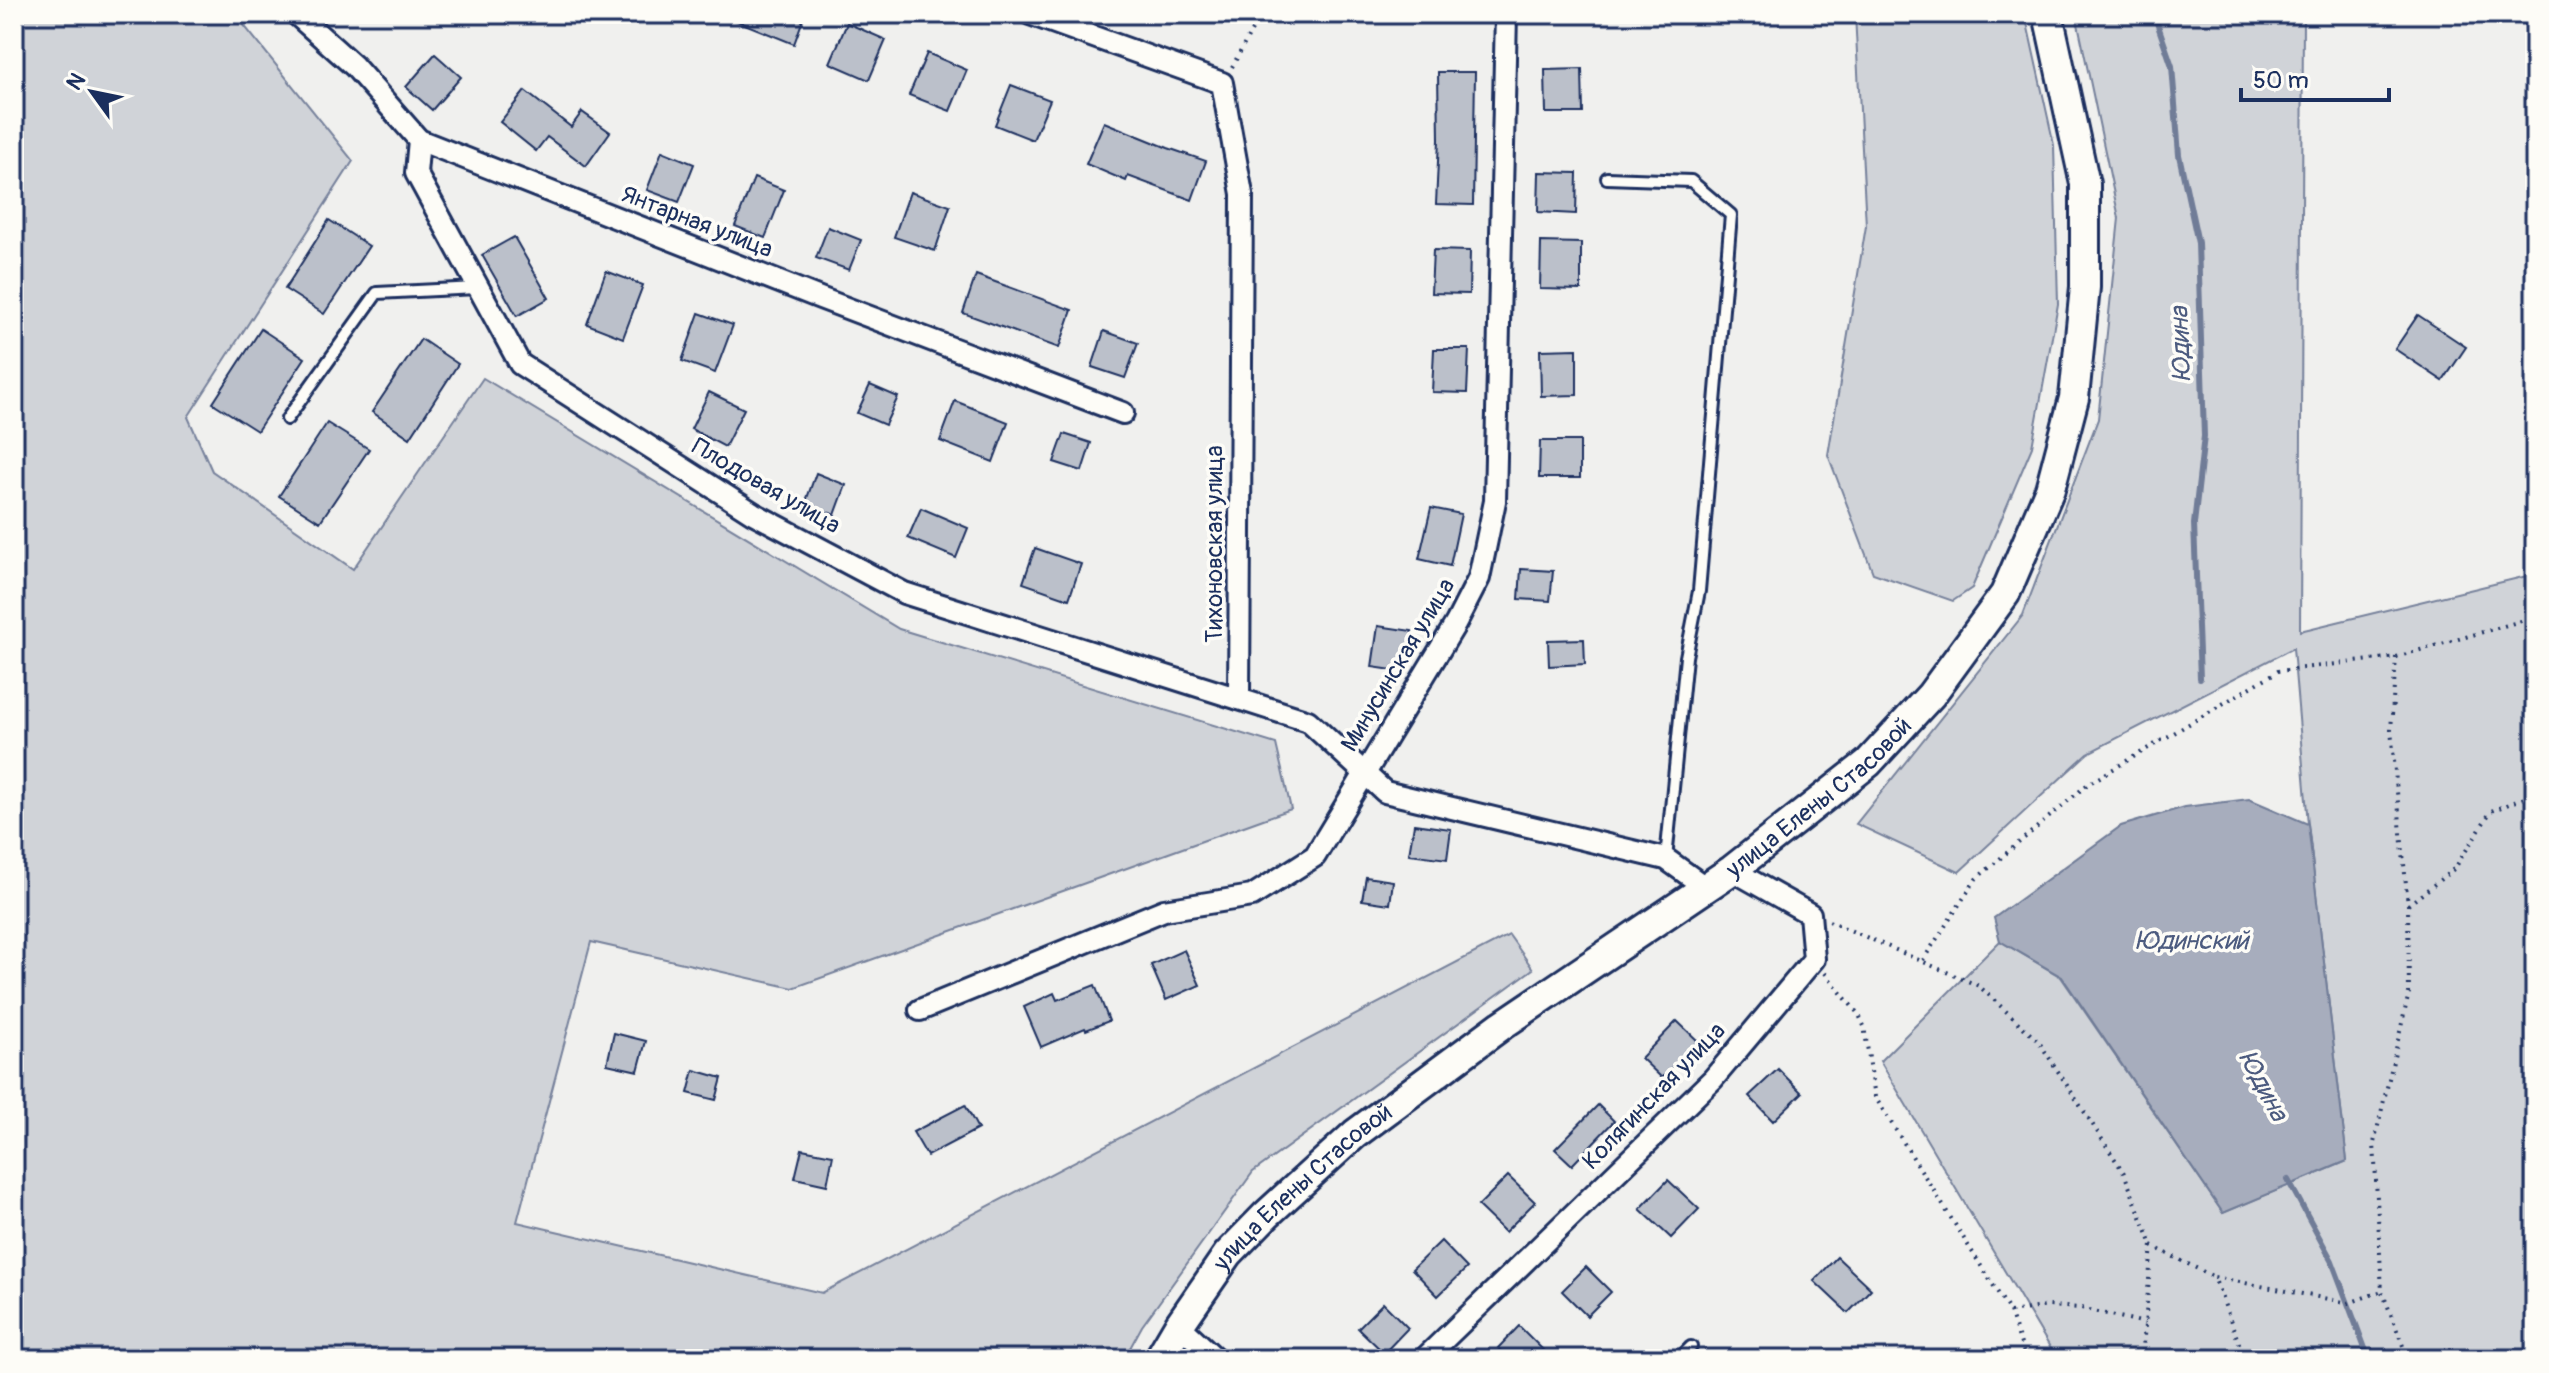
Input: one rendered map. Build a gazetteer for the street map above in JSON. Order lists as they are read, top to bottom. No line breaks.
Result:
{"streets":{"main road":["улица Елены Стасовой"],"street":["Янтарная улица","Плодовая улица","Тихоновская улица","Минусинская улица","Колягинская улица"]},"crossings":[["Янтарная улица","Плодовая улица"],["Плодовая улица","Тихоновская улица"]],"water":["Юдина","Юдинский"],"scale_bar":"50 m","north":"top left"}
